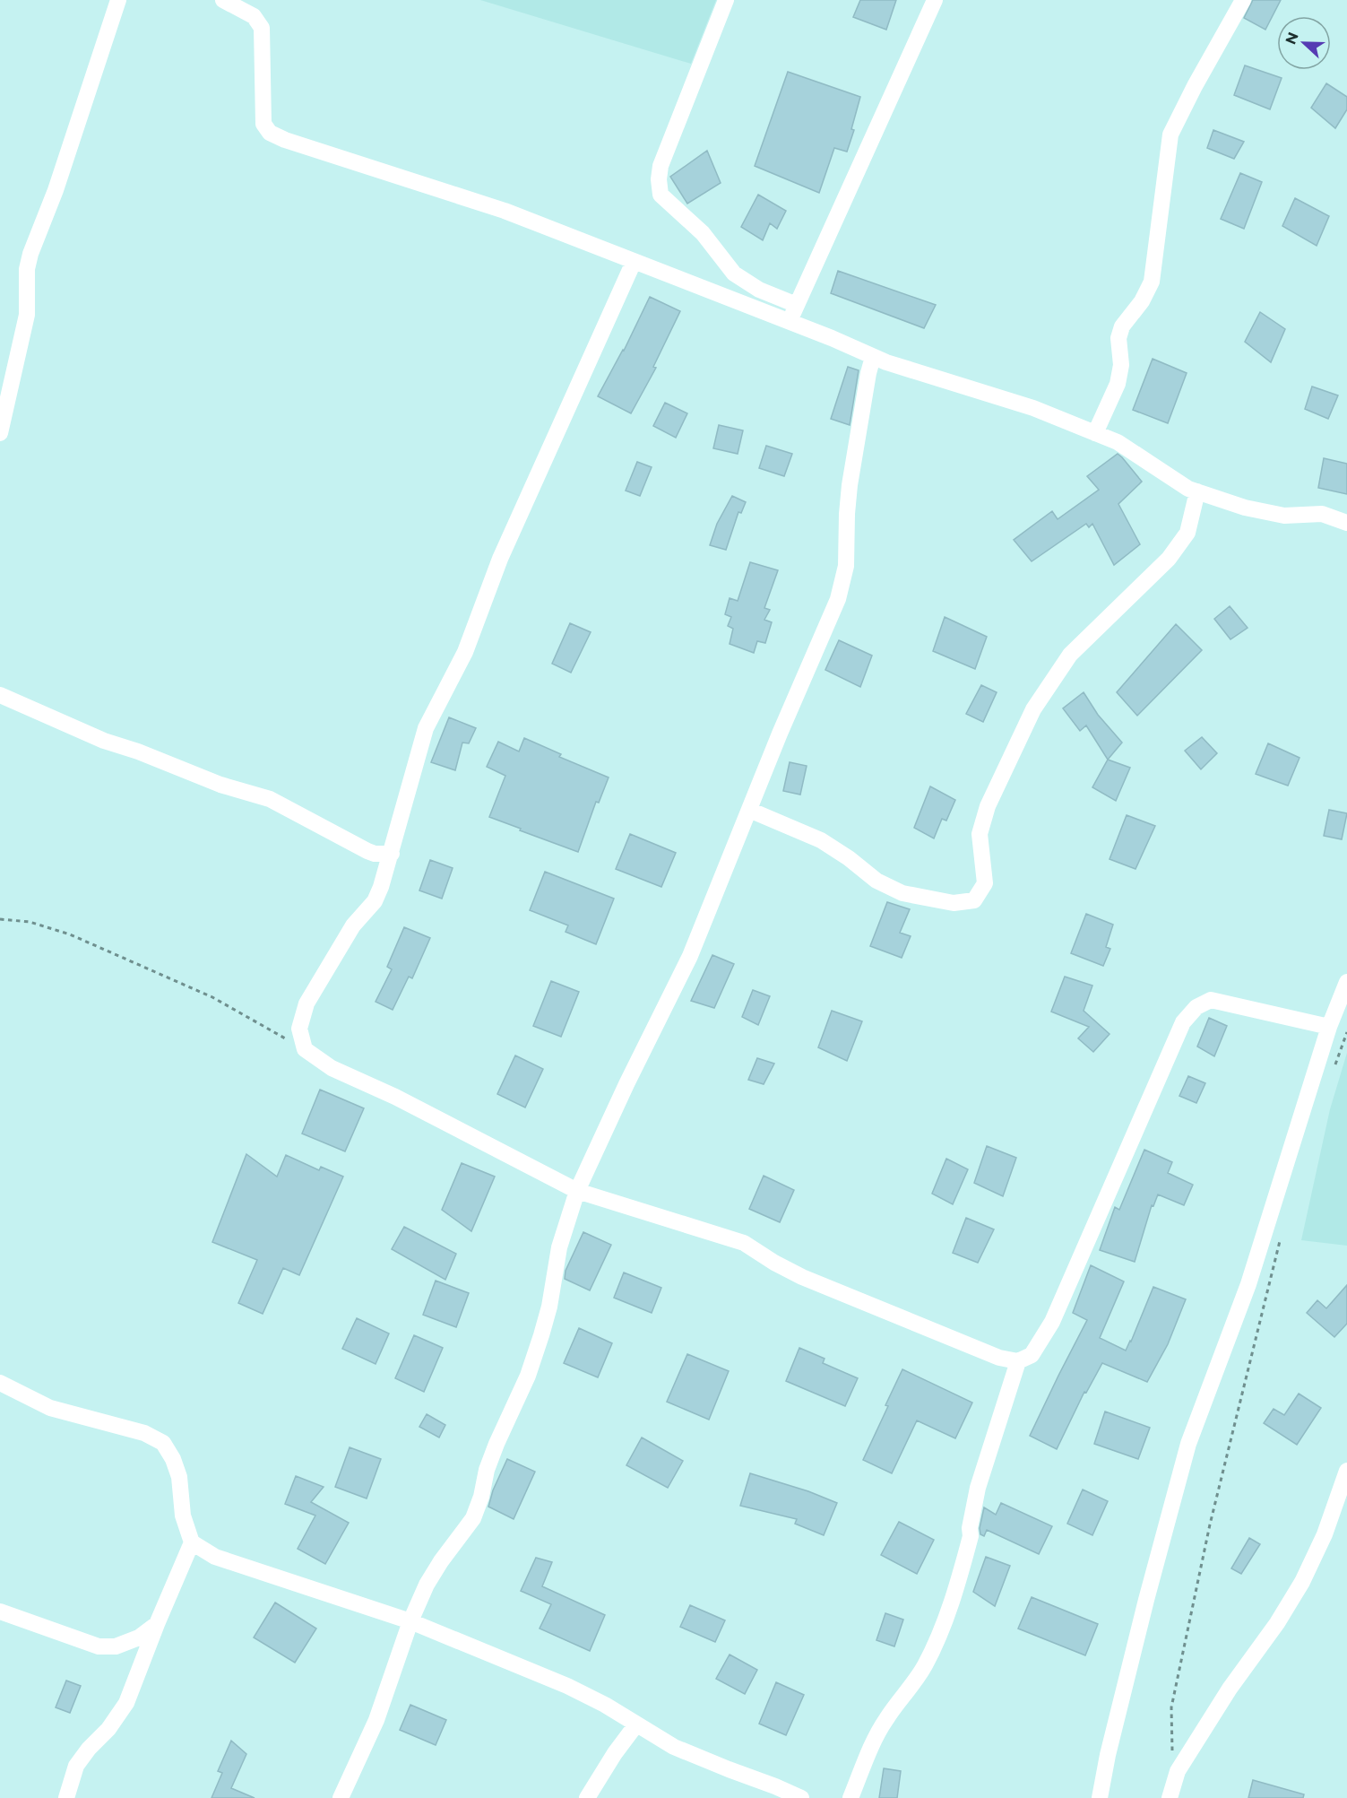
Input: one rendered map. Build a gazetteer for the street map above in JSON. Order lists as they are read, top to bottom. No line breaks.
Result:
{"north":"left"}
